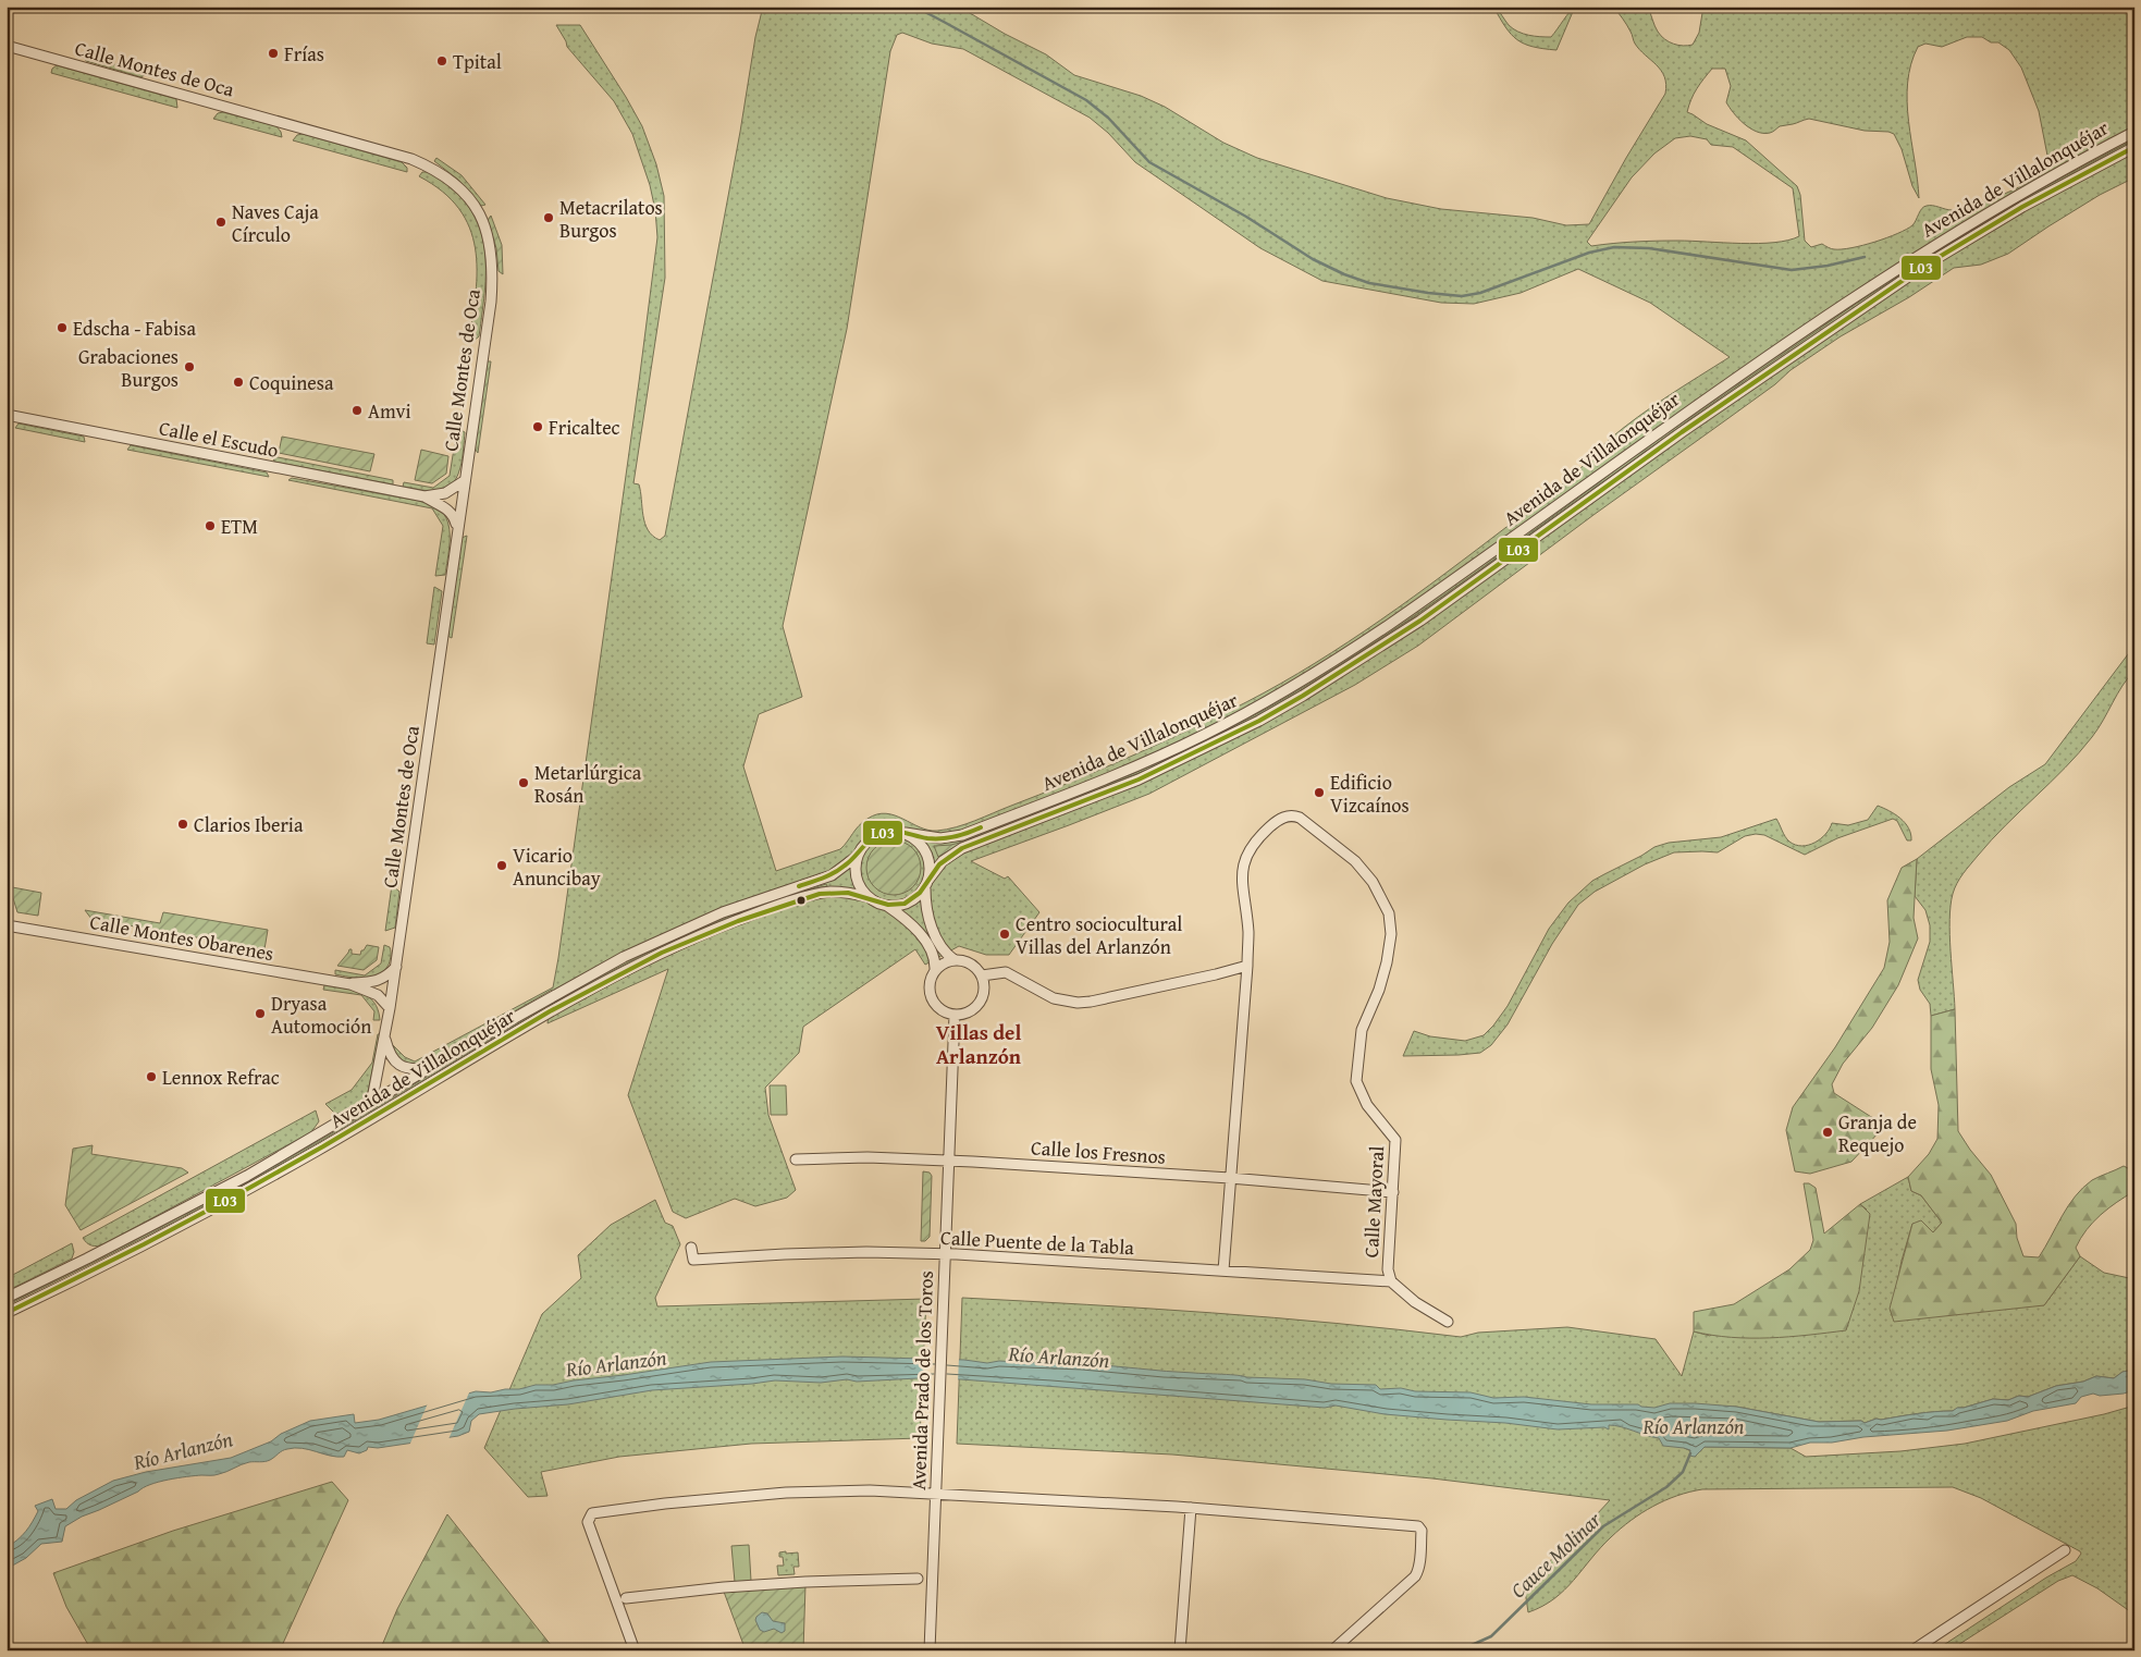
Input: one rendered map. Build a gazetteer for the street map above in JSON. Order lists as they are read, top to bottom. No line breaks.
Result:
{"streets":{"street":["Calle Montes de Oca","Avenida de Villalonquéjar","Calle el Escudo","Calle Montes Obarenes","Calle los Fresnos","Calle Mayoral","Calle Puente de la Tabla","Avenida Prado de los Toros"]},"crossings":[["Calle Montes de Oca","Avenida de Villalonquéjar"],["Calle Montes de Oca","Calle el Escudo"],["Calle Montes de Oca","Calle Montes Obarenes"],["Calle los Fresnos","Calle Mayoral"],["Calle los Fresnos","Avenida Prado de los Toros"],["Calle Mayoral","Calle Puente de la Tabla"],["Calle Puente de la Tabla","Avenida Prado de los Toros"]],"districts":["Villas del Arlanzón"],"water":["Río Arlanzón","Cauce Molinar"],"places":["Frías","Tpital","Metacrilatos Burgos","Naves Caja Círculo","Edscha - Fabisa","Grabaciones Burgos","Coquinesa","Amvi","Fricaltec","ETM","Metarlúrgica Rosán","Edificio Vizcaínos","Clarios Iberia","Vicario Anuncibay","Centro sociocultural Villas del Arlanzón","Dryasa Automoción","Lennox Refrac","Granja de Requejo"],"lines":["transit line L03"]}
